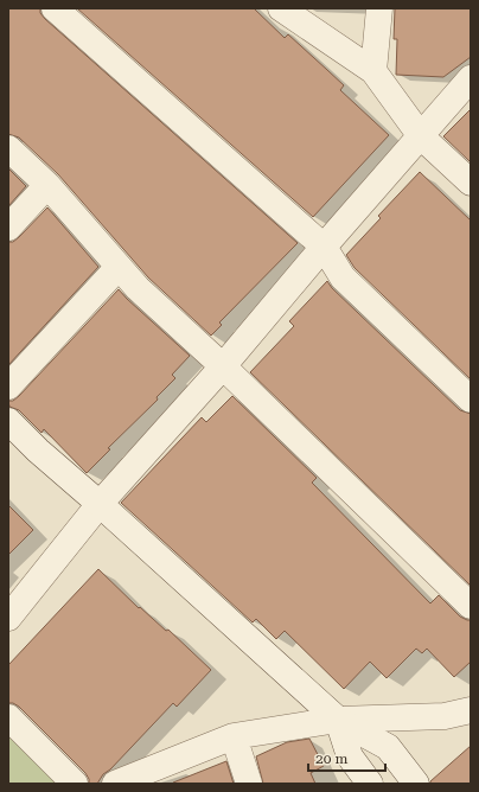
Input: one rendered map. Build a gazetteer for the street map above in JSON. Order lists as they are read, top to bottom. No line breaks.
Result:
{"scale_bar":"20 m"}
